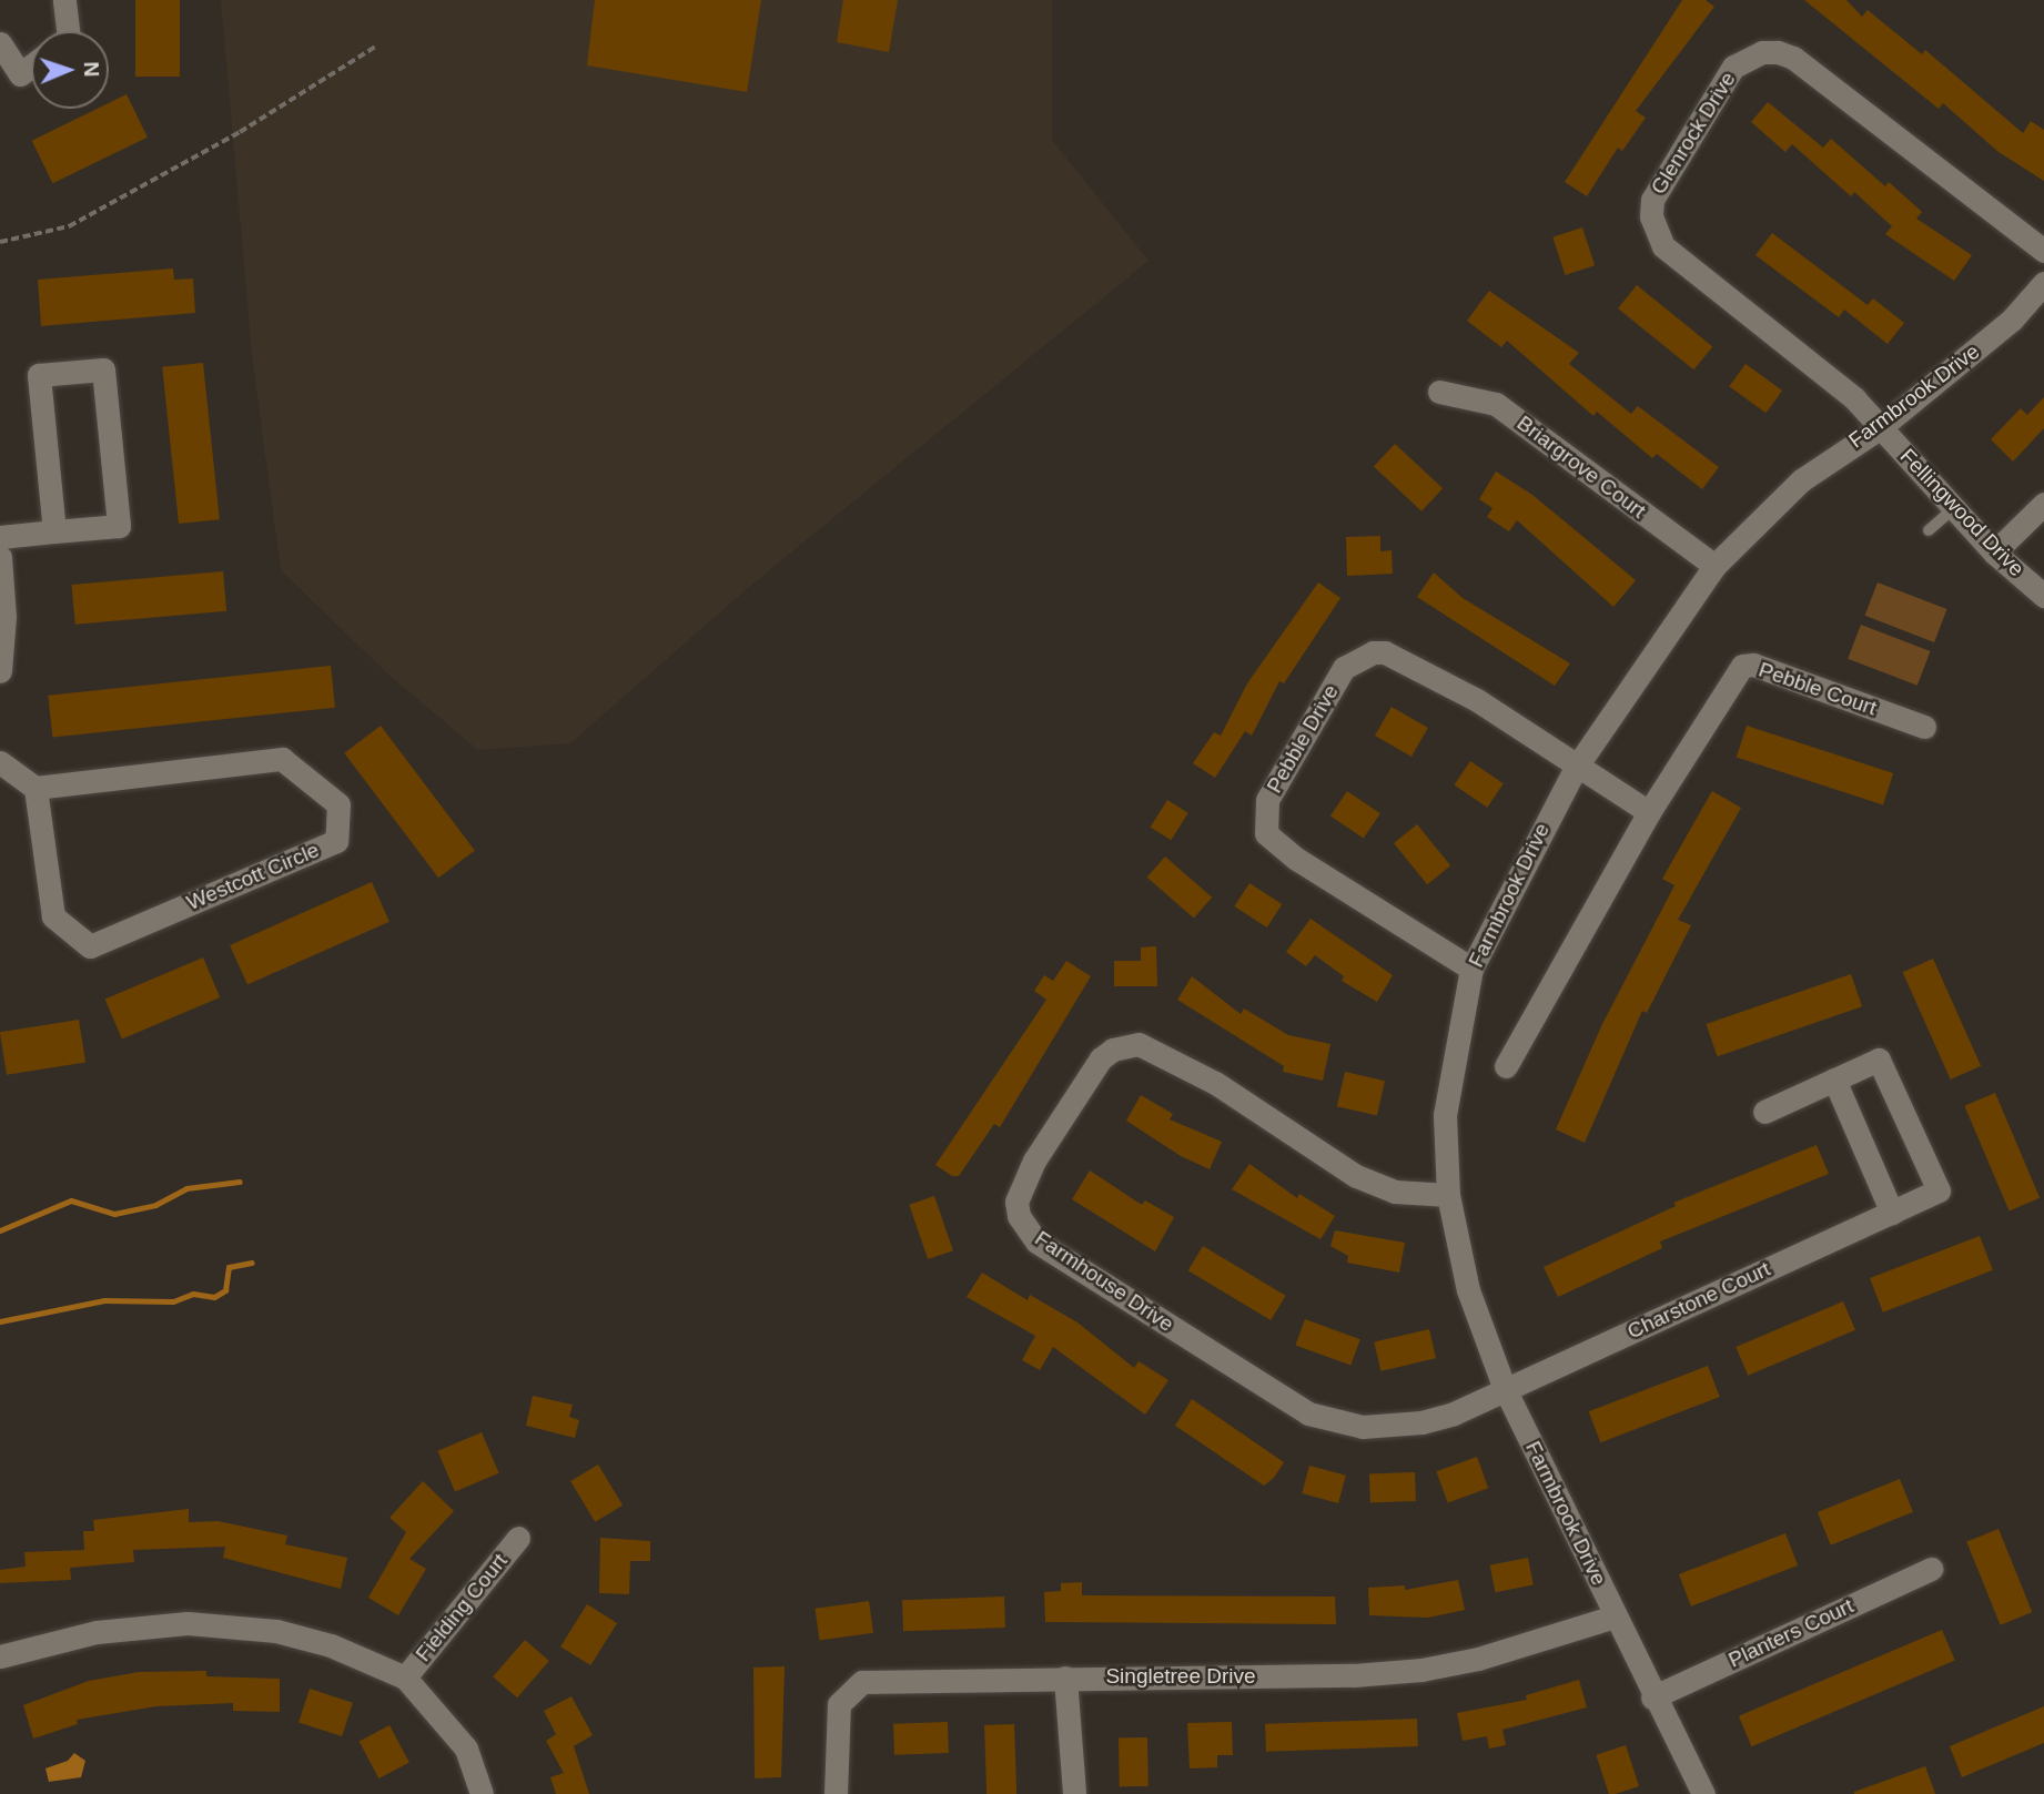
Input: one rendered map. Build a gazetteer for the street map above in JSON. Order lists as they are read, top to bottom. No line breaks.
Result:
{"streets":{"street":["Glenrock Drive","Farmbrook Drive","Briargrove Court","Fellingwood Drive","Pebble Court","Pebble Drive","Westcott Circle","Farmhouse Drive","Charstone Court","Fielding Court","Planters Court","Singletree Drive"]},"crossings":[["Glenrock Drive","Farmbrook Drive"],["Glenrock Drive","Fellingwood Drive"],["Farmbrook Drive","Briargrove Court"],["Farmbrook Drive","Fellingwood Drive"],["Farmbrook Drive","Pebble Drive"],["Farmbrook Drive","Farmhouse Drive"],["Farmbrook Drive","Charstone Court"],["Farmbrook Drive","Planters Court"],["Farmbrook Drive","Singletree Drive"],["Farmhouse Drive","Charstone Court"]],"north":"right"}
